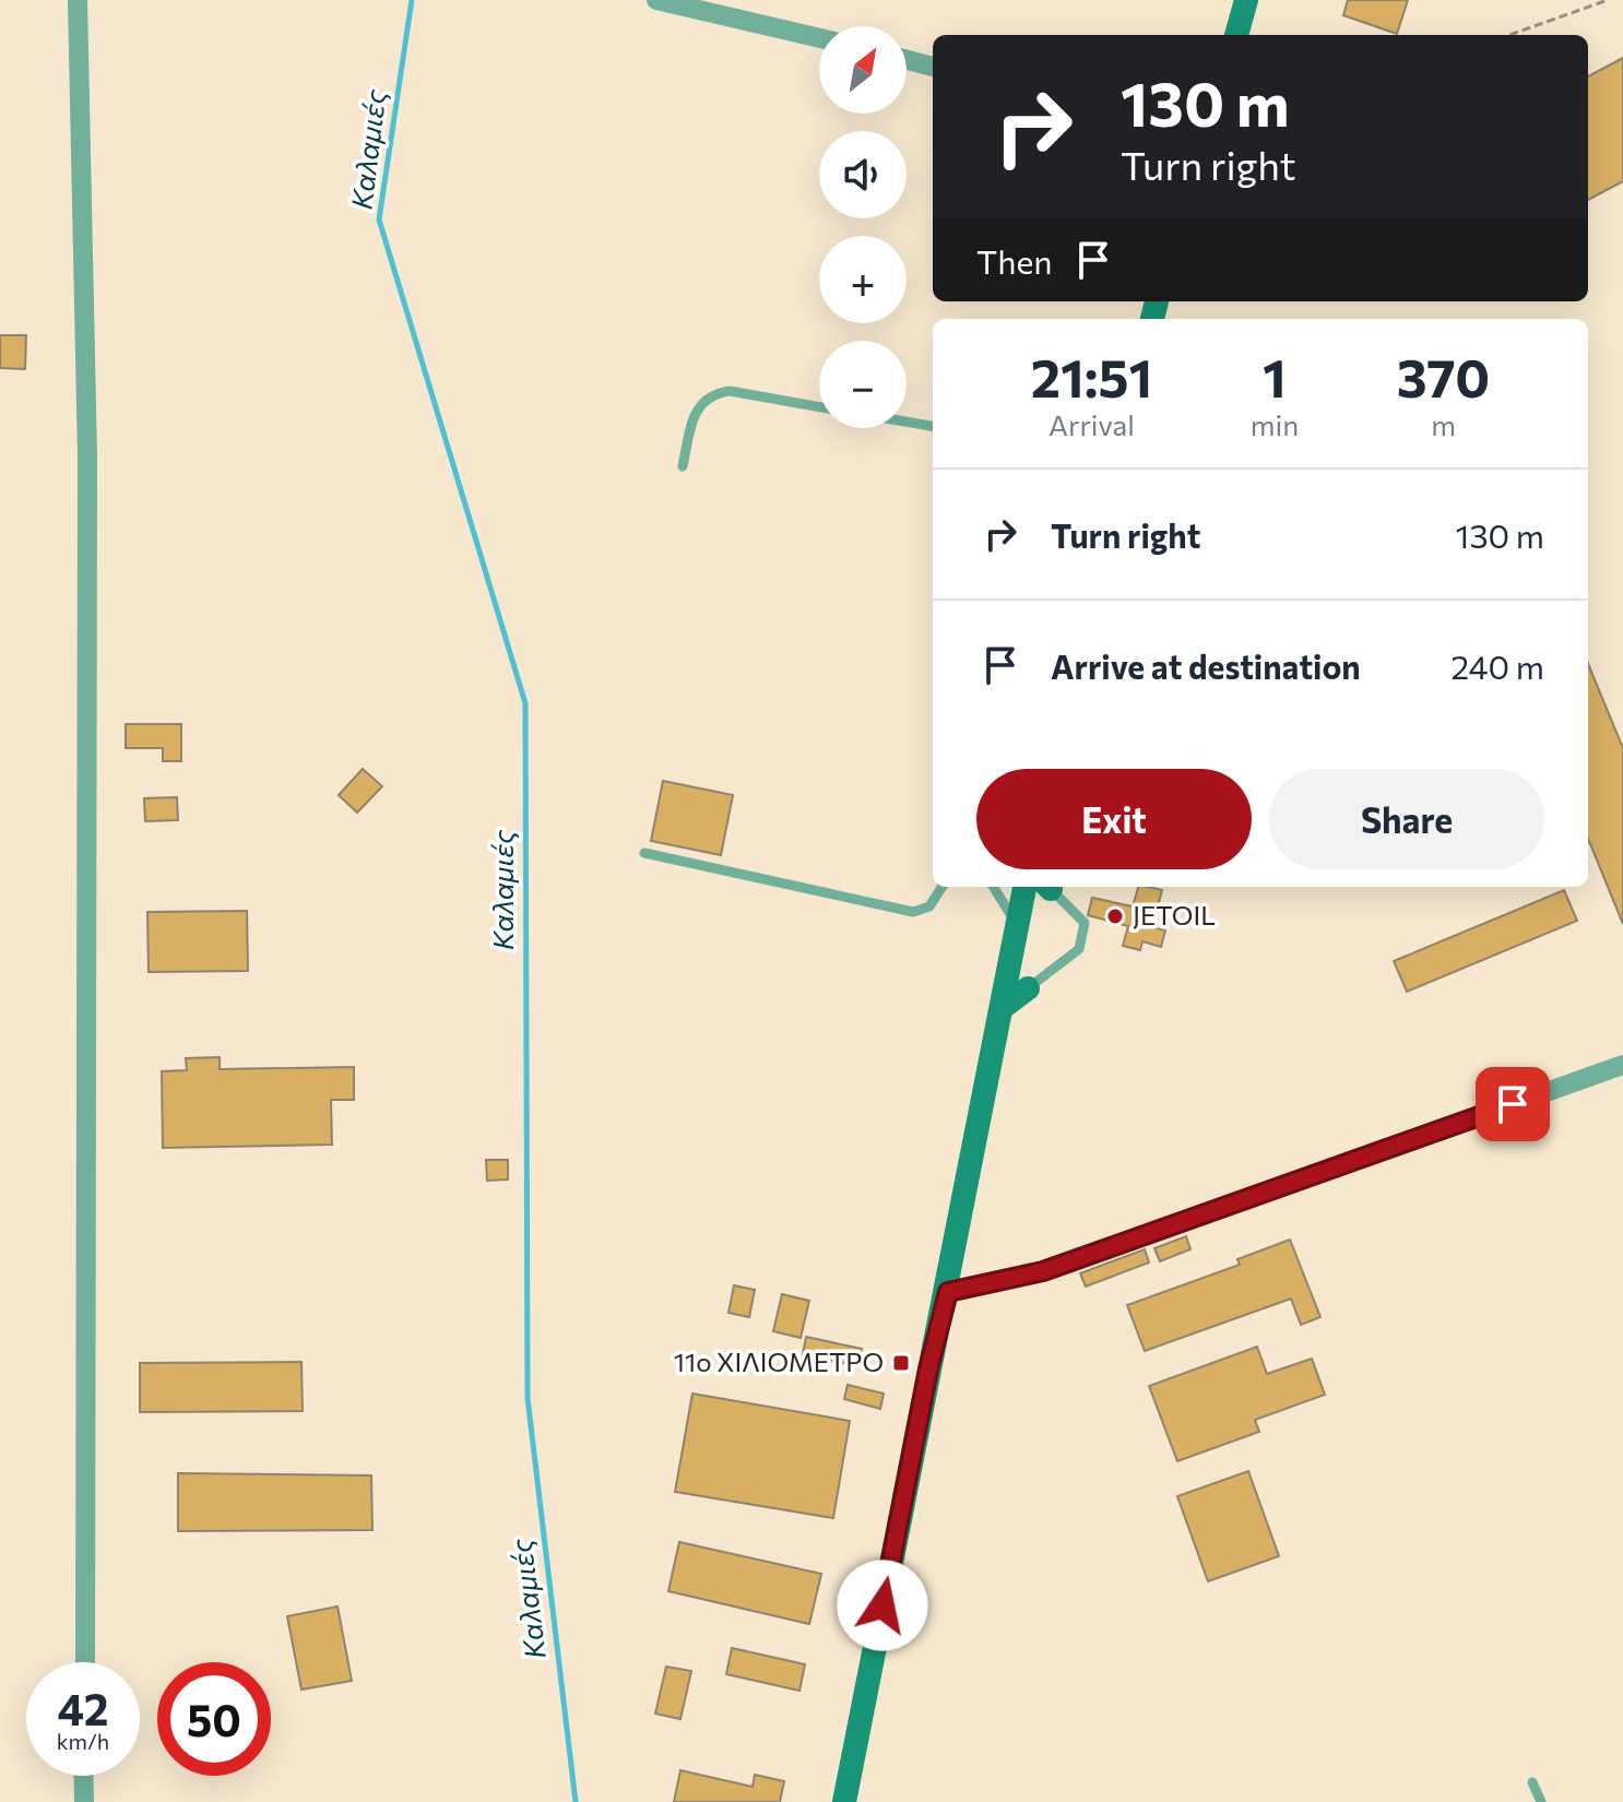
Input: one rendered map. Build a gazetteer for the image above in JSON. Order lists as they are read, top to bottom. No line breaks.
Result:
{"water":["Καλαμιές"],"places":{"other":["JETOIL"],"transit":["11ο ΧΙΛΙΟΜΕΤΡΟ"]},"north":"top right","page":{"map_buttons":["+","−"],"turn":["130 m","Turn right"],"then":"Then","eta":["21:51","Arrival","1","min","370","m"],"list":[{"name":"Turn right","value":"130 m"},{"name":"Arrive at destination","value":"240 m"}],"buttons":["Exit","Share"],"speed":"42 km/h","limit":"50"}}
